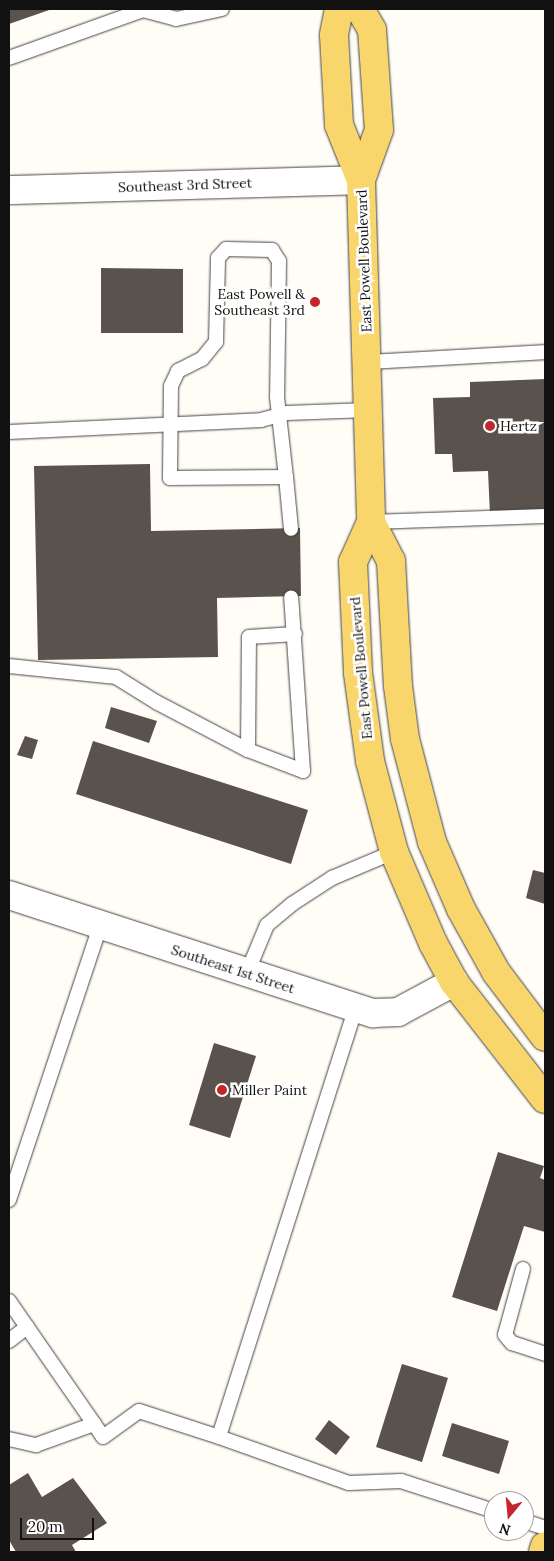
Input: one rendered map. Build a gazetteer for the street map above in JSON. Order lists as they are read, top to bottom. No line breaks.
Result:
{"streets":{"main road":["East Powell Boulevard"],"street":["Southeast 3rd Street","Southeast 1st Street"]},"crossings":[["Southeast 3rd Street","East Powell Boulevard"],["East Powell Boulevard","Southeast 1st Street"]],"places":["East Powell & Southeast 3rd","Hertz","Miller Paint"],"scale_bar":"20 m","north":"bottom"}
